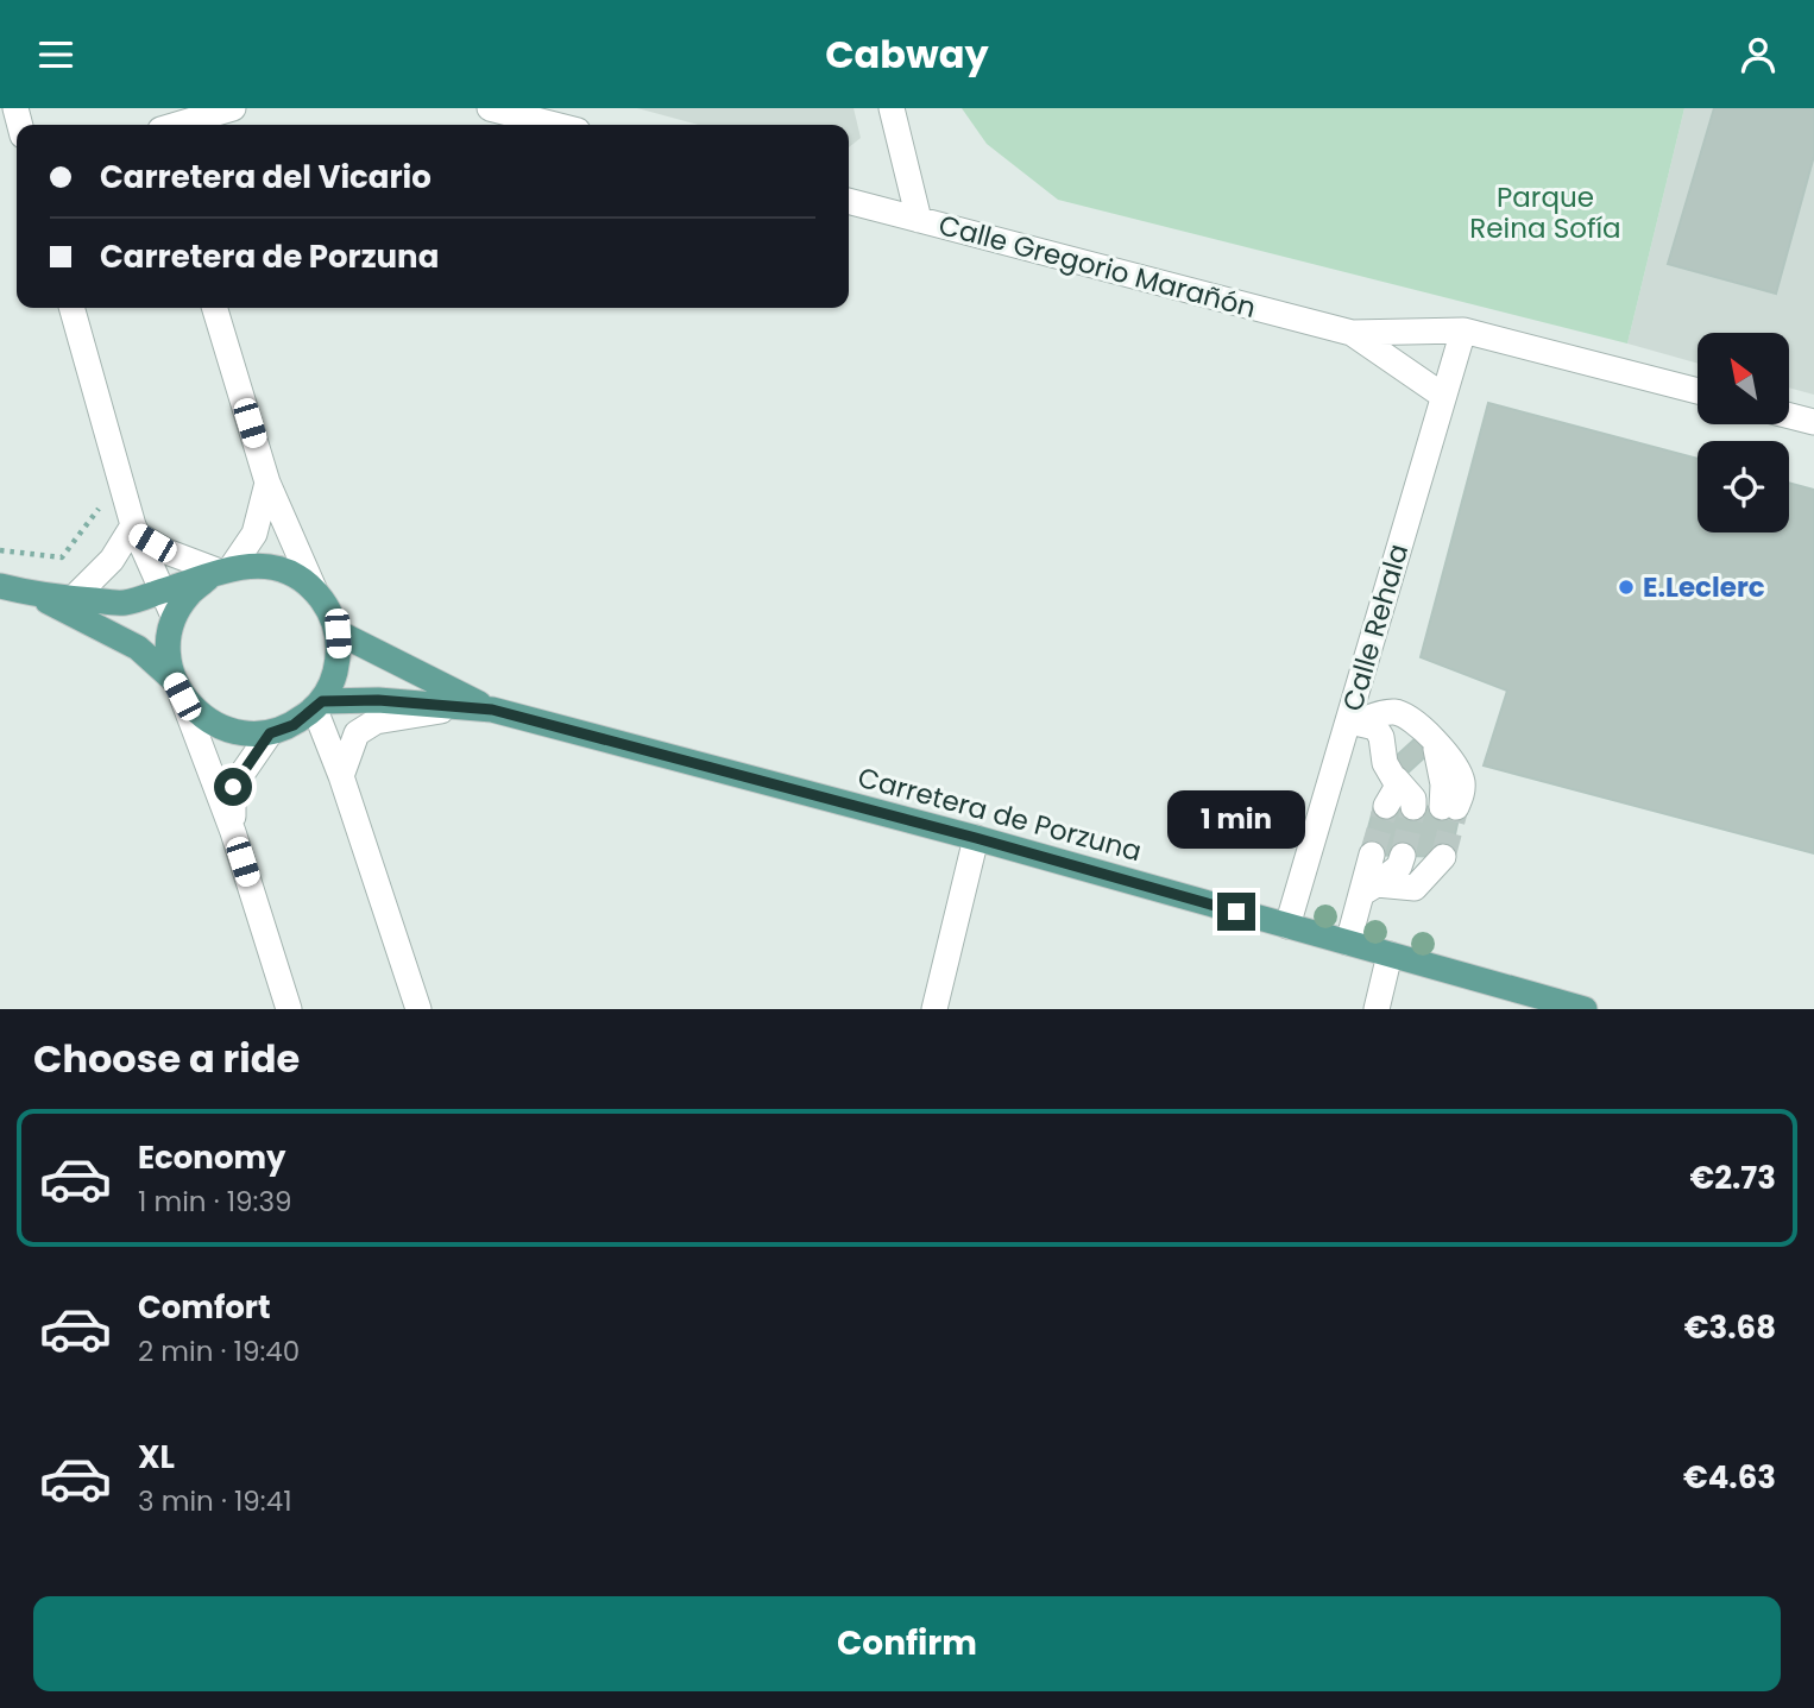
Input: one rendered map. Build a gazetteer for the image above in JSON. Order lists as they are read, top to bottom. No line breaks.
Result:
{"streets":{"main road":["Carretera de Porzuna"],"street":["Calle Gregorio Marañón","Calle Rehala"]},"crossings":[["Calle Gregorio Marañón","Calle Rehala"],["Calle Rehala","Carretera de Porzuna"]],"parks":["Parque Reina Sofía"],"places":["E.Leclerc"],"north":"top left","page":{"header":"Cabway","banner":["Carretera del Vicario","Carretera de Porzuna"],"bubble":"1 min","heading":"Choose a ride","list":[{"name":"Economy","note":"1 min · 19:39","value":"€2.73"},{"name":"Comfort","note":"2 min · 19:40","value":"€3.68"},{"name":"XL","note":"3 min · 19:41","value":"€4.63"}],"buttons":"Confirm"}}
